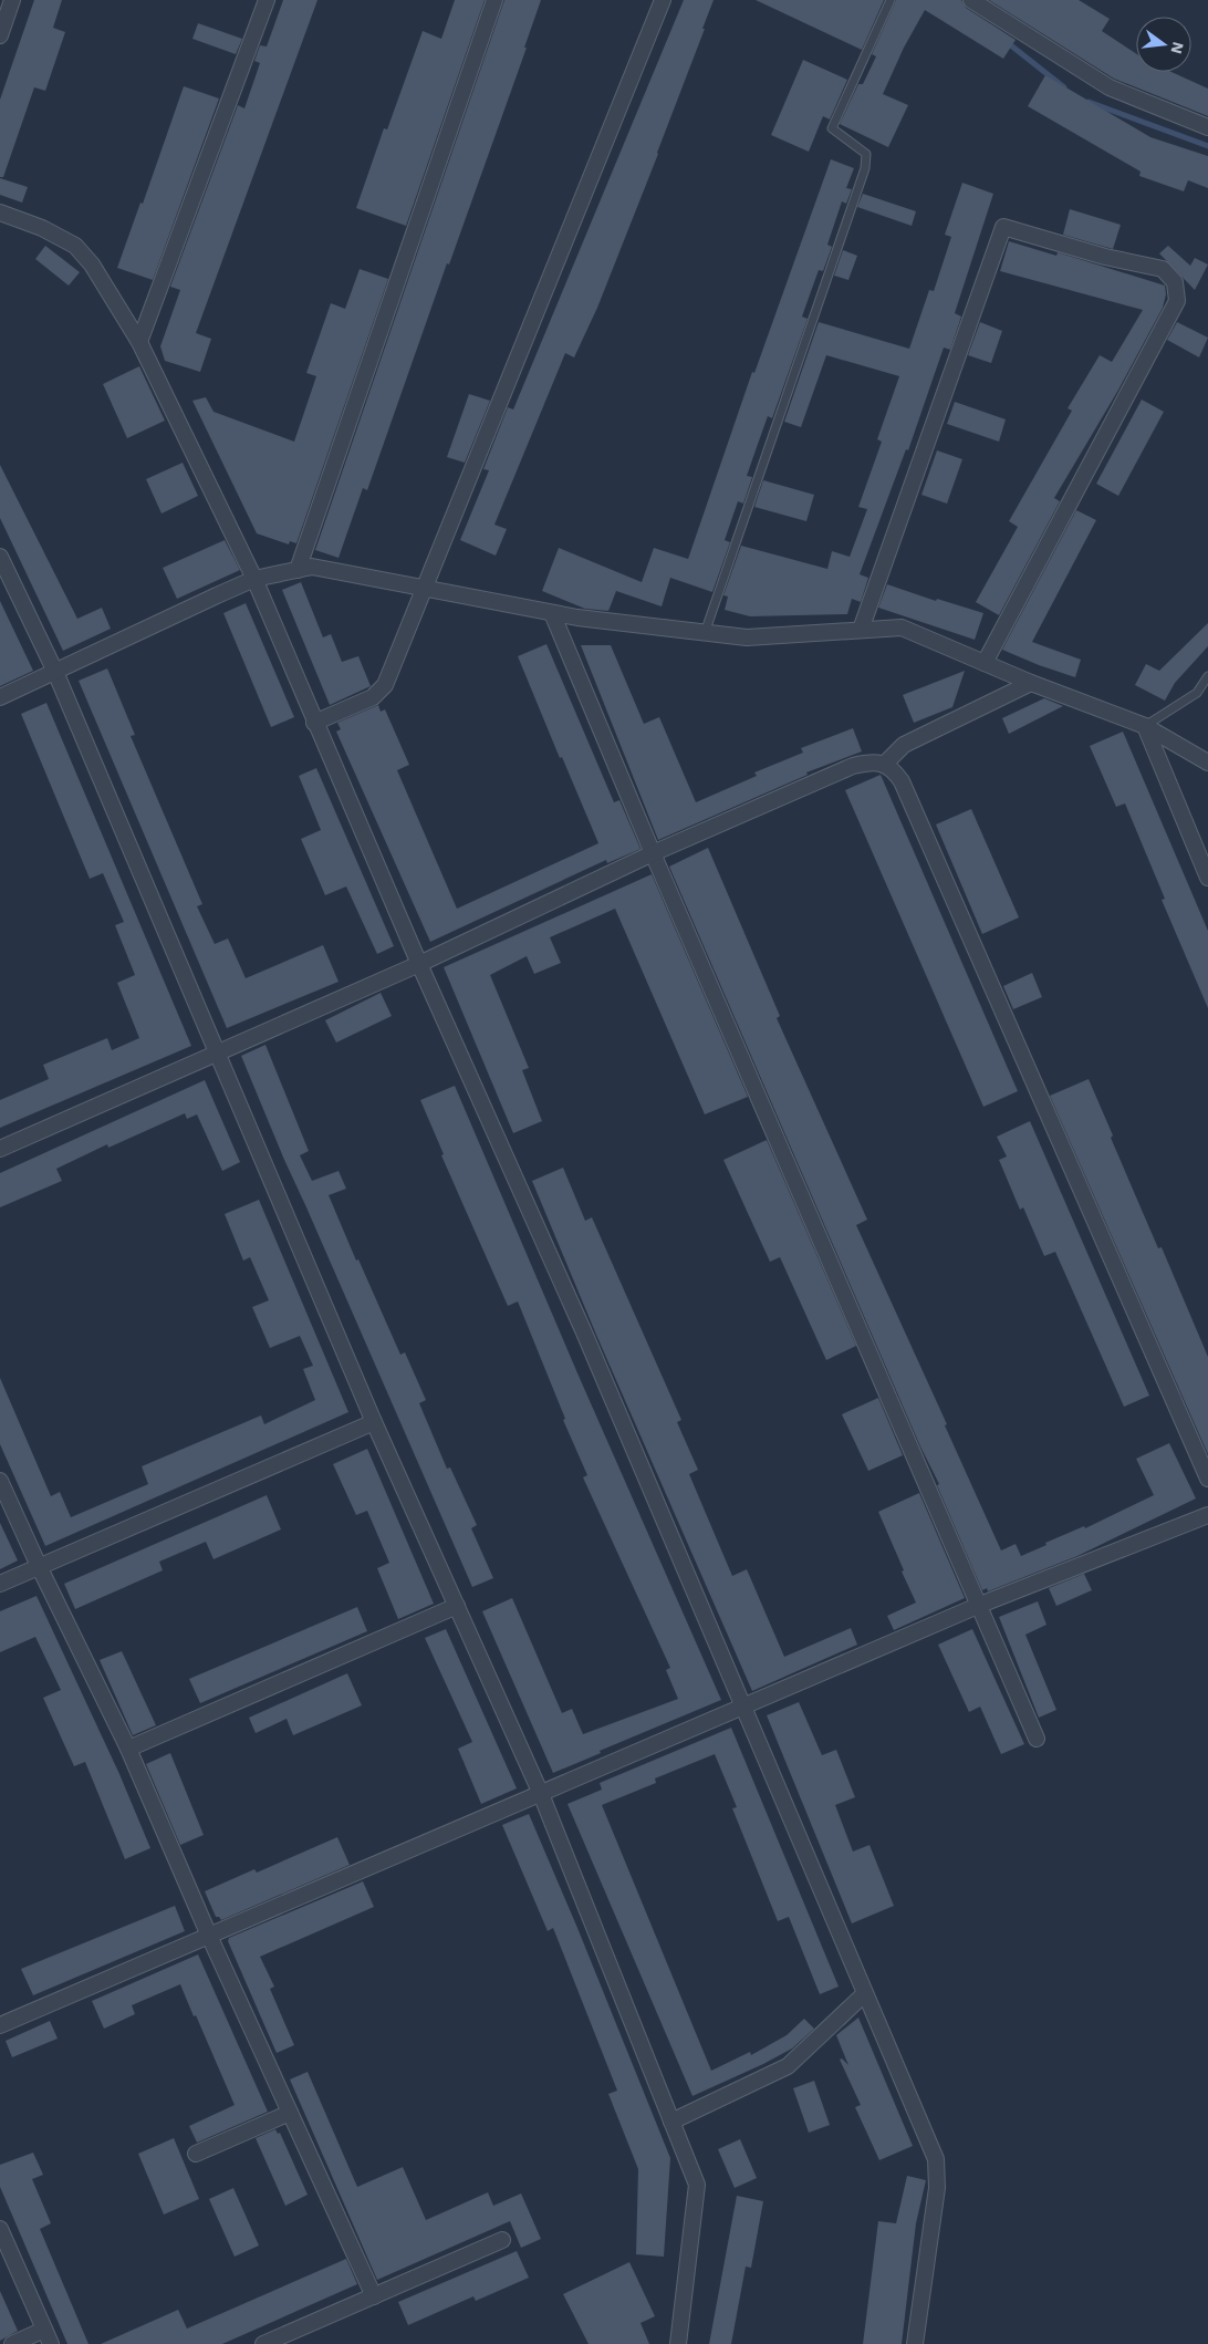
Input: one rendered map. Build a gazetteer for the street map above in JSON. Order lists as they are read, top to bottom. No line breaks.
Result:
{"north":"right"}
